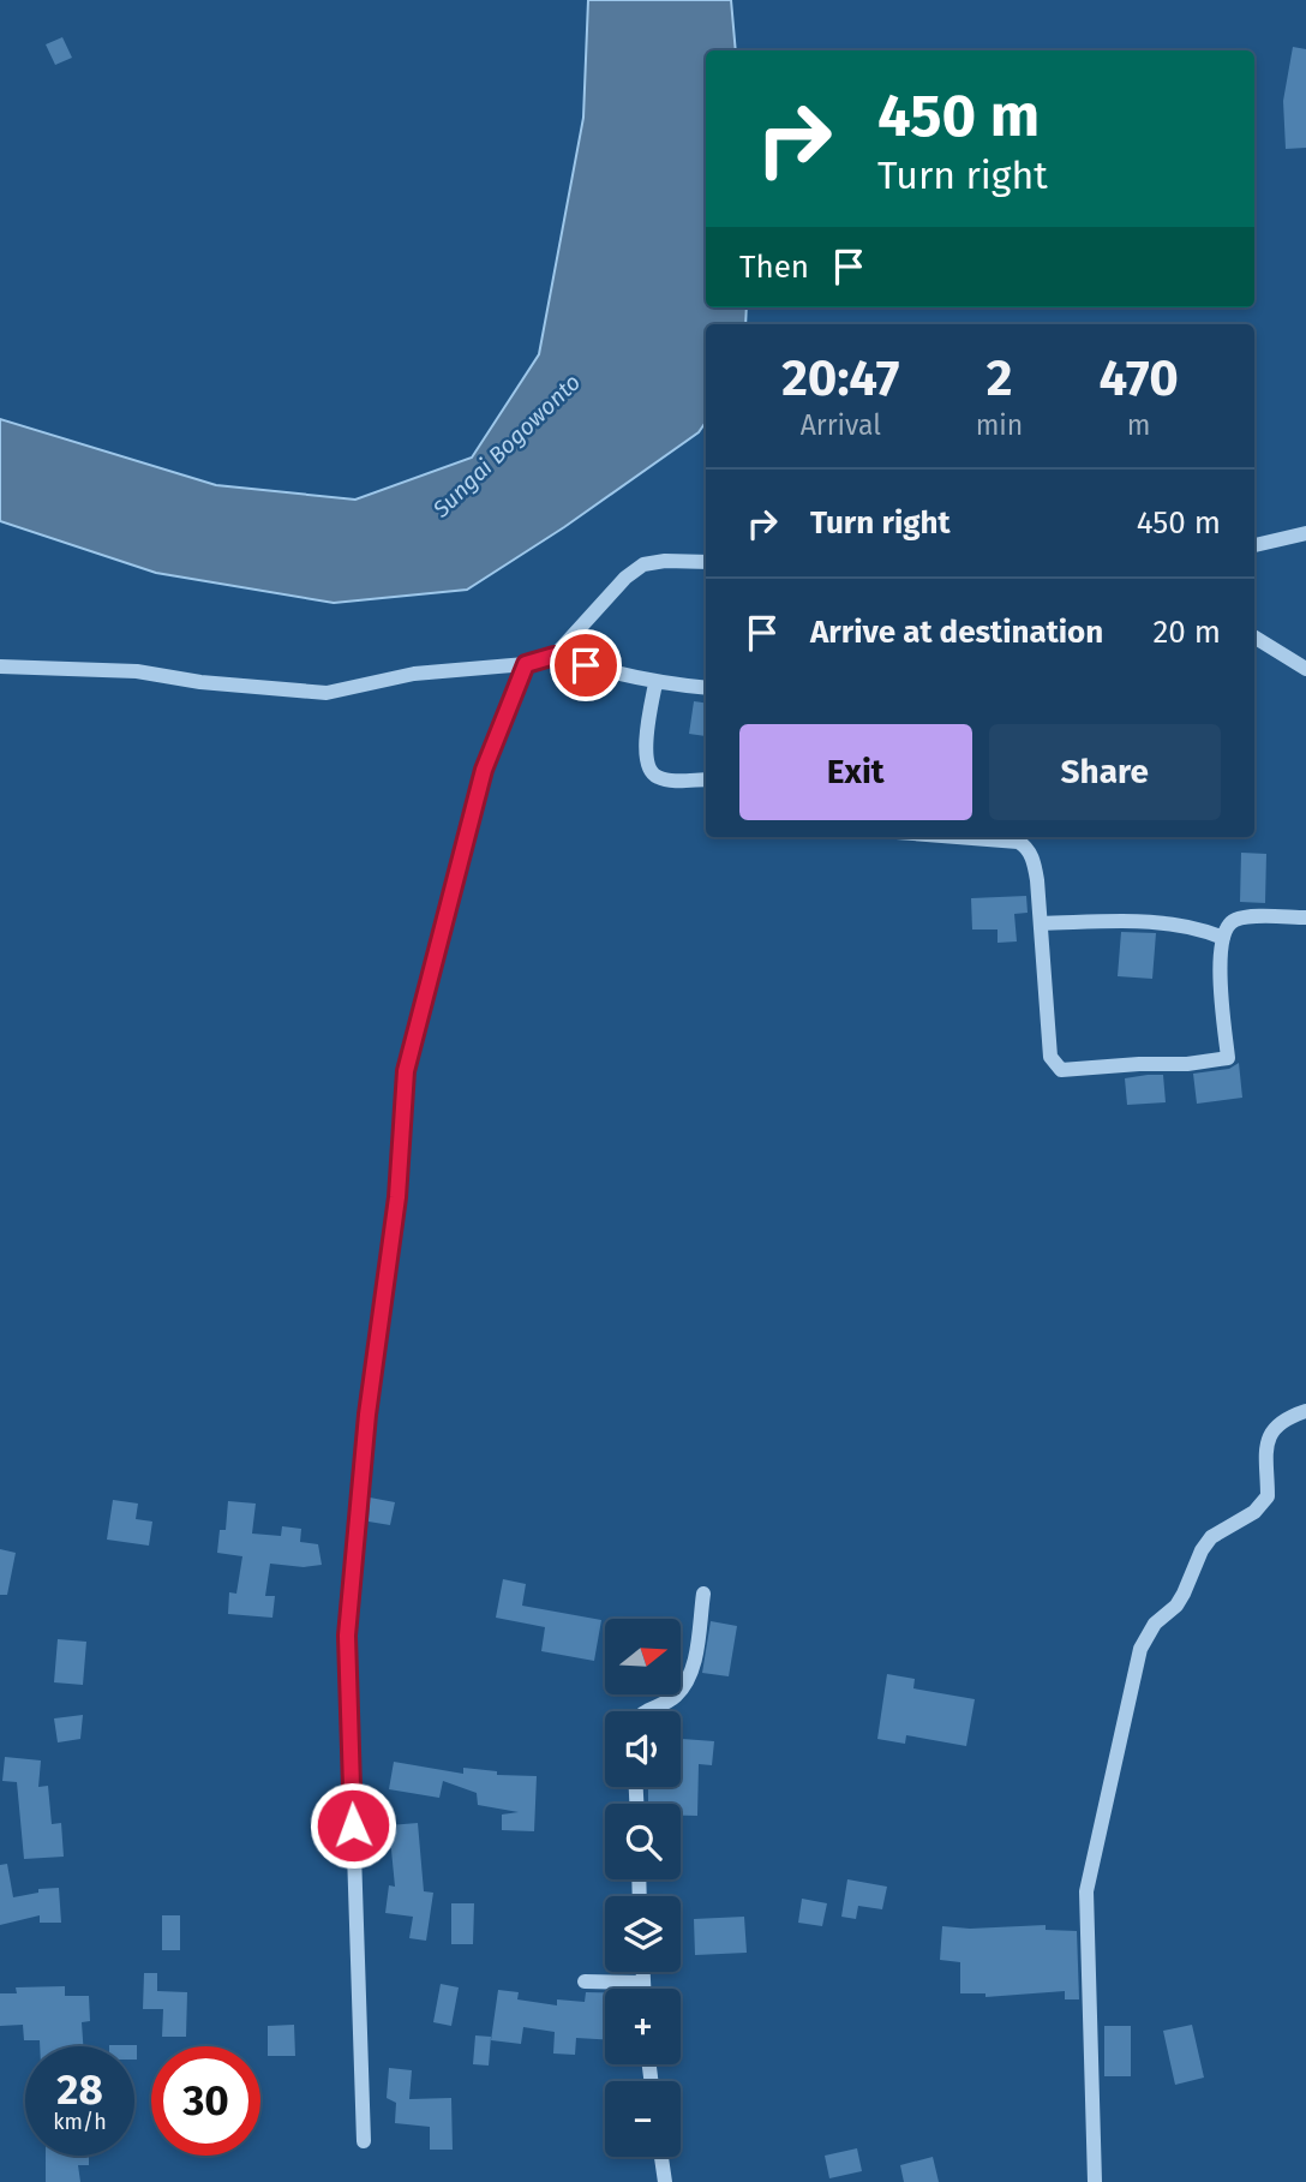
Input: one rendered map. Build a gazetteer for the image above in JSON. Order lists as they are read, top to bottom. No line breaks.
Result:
{"water":["Sungai Bogowonto"],"north":"right","page":{"turn":["450 m","Turn right"],"then":"Then","eta":["20:47","Arrival","2","min","470","m"],"list":[{"name":"Turn right","value":"450 m"},{"name":"Arrive at destination","value":"20 m"}],"buttons":["Exit","Share"],"map_buttons":["+","−"],"speed":"28 km/h","limit":"30"}}
